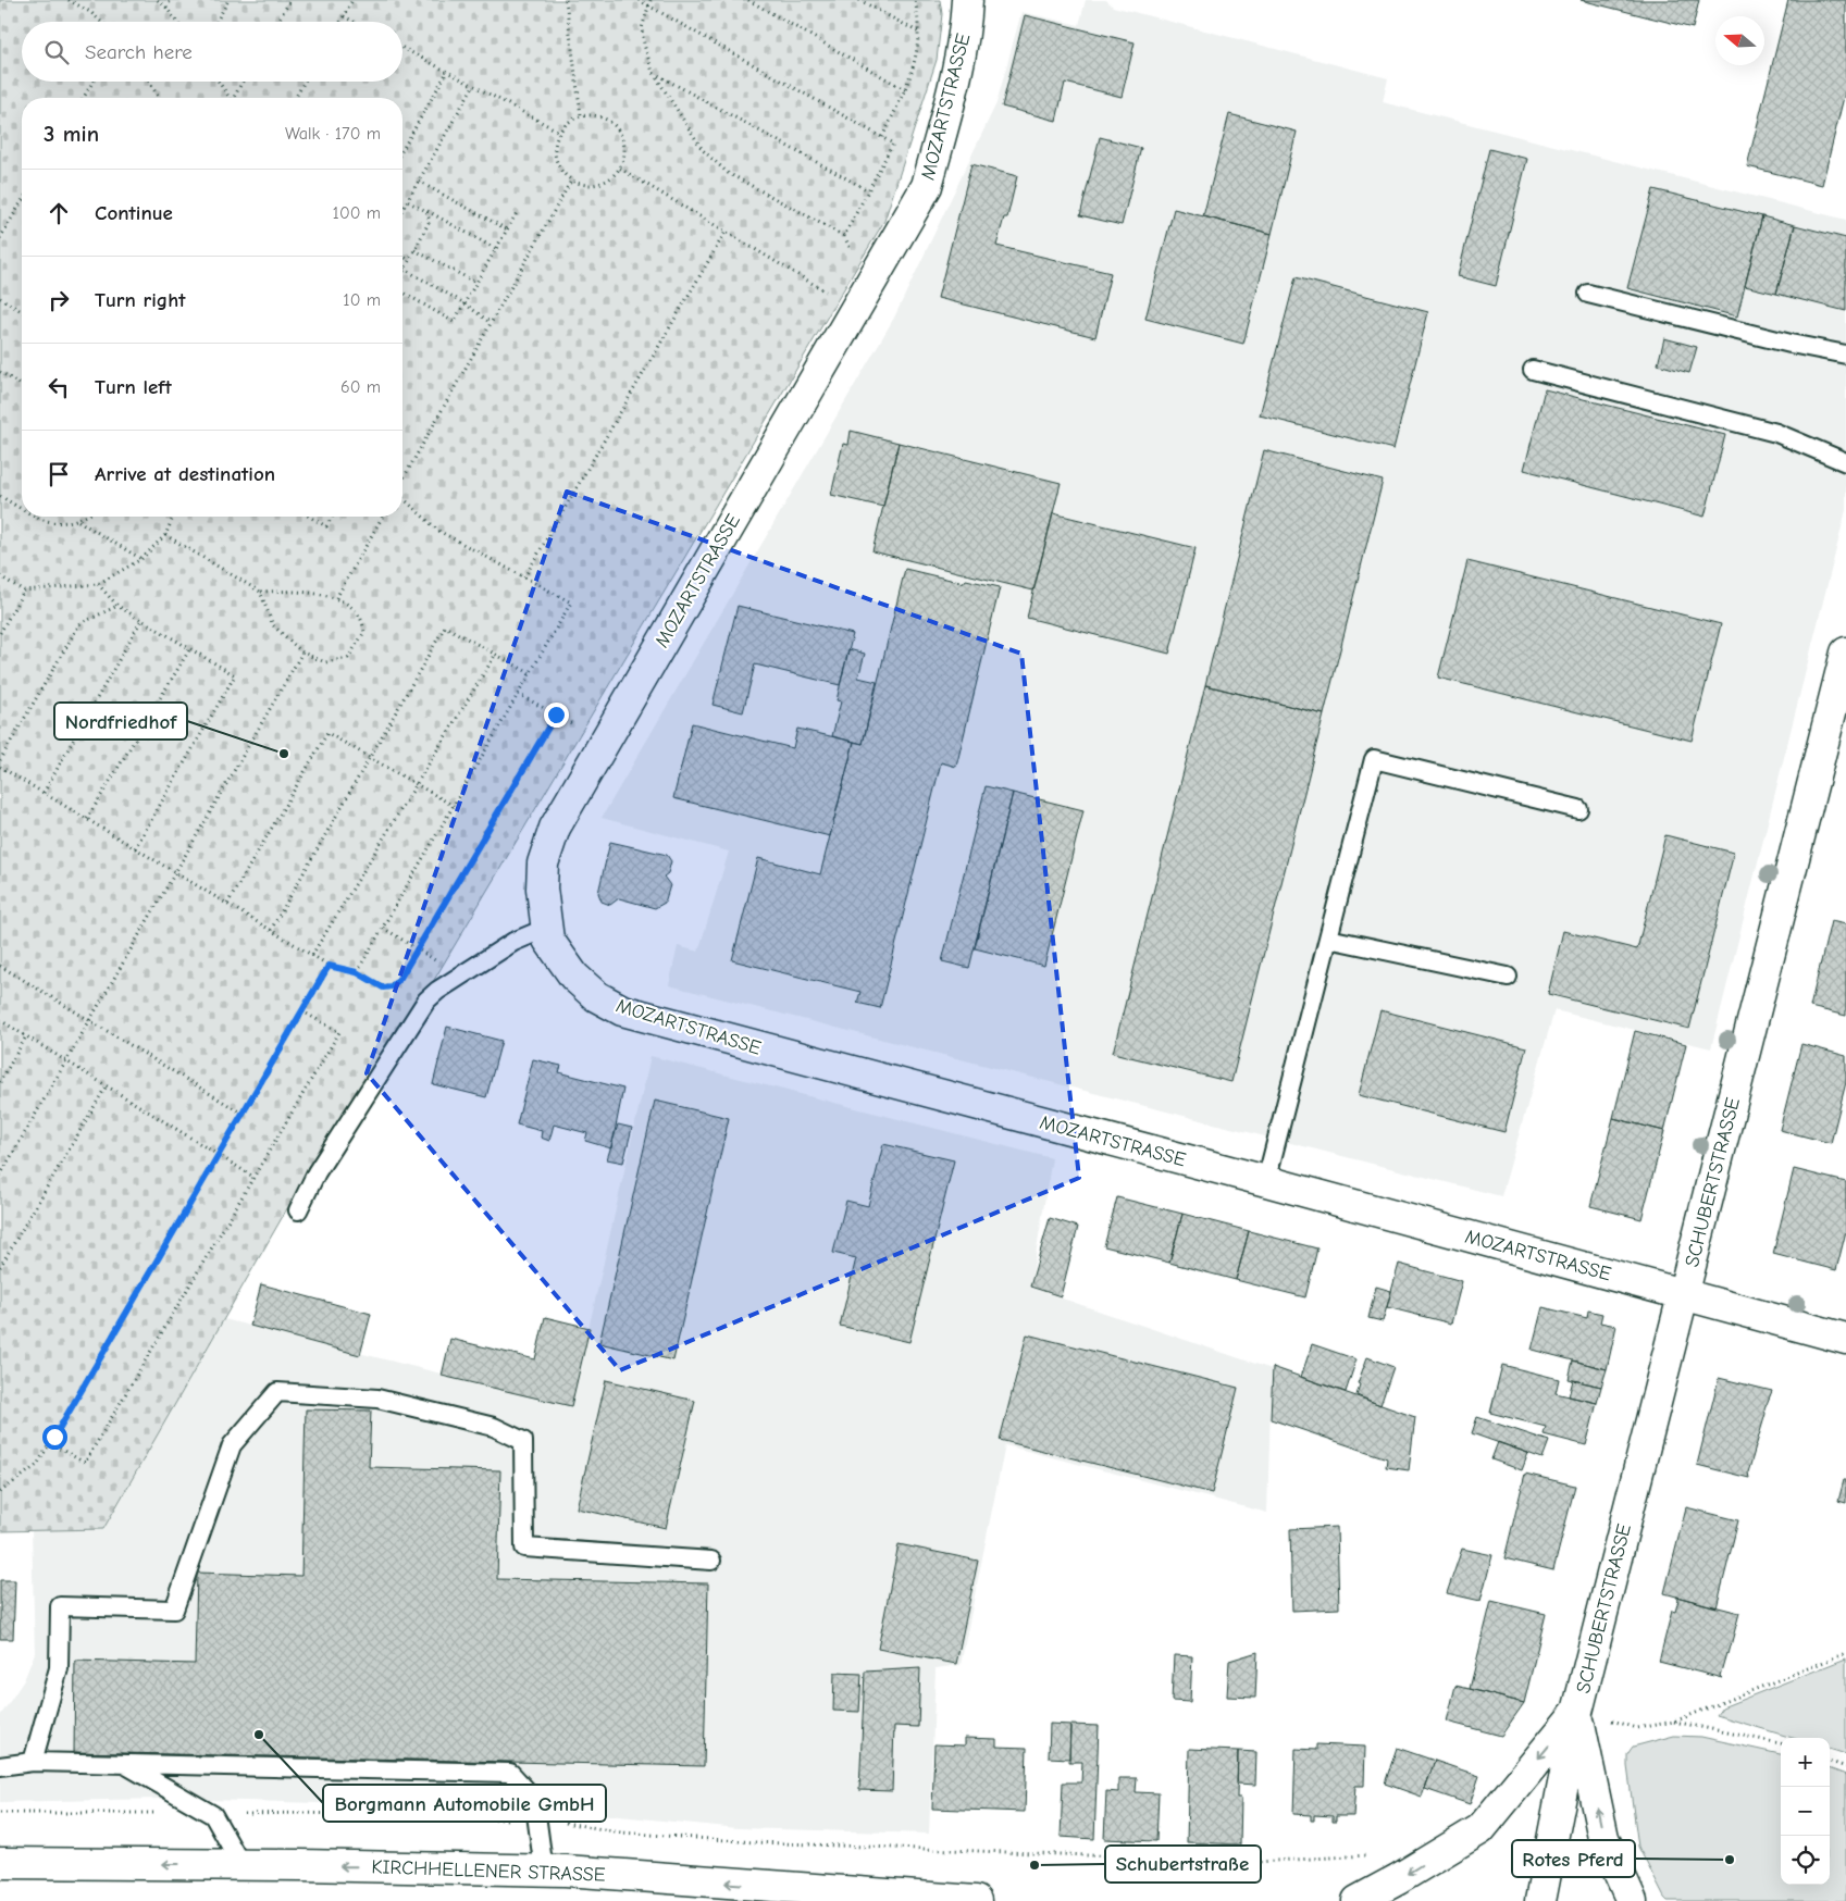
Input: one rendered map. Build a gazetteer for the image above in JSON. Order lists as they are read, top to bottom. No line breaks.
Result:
{"streets":{"street":["MOZARTSTRASSE","SCHUBERTSTRASSE","KIRCHHELLENER STRASSE"]},"crossings":[["MOZARTSTRASSE","SCHUBERTSTRASSE"]],"one_way":["KIRCHHELLENER STRASSE"],"places":["Nordfriedhof","Borgmann Automobile GmbH","Rotes Pferd","Schubertstraße"],"north":"left","page":{"search":"Search here","heading":["3 min","Walk · 170 m"],"list":[["Continue","100 m"],["Turn right","10 m"],["Turn left","60 m"],"Arrive at destination"],"map_buttons":["+","−"]}}
